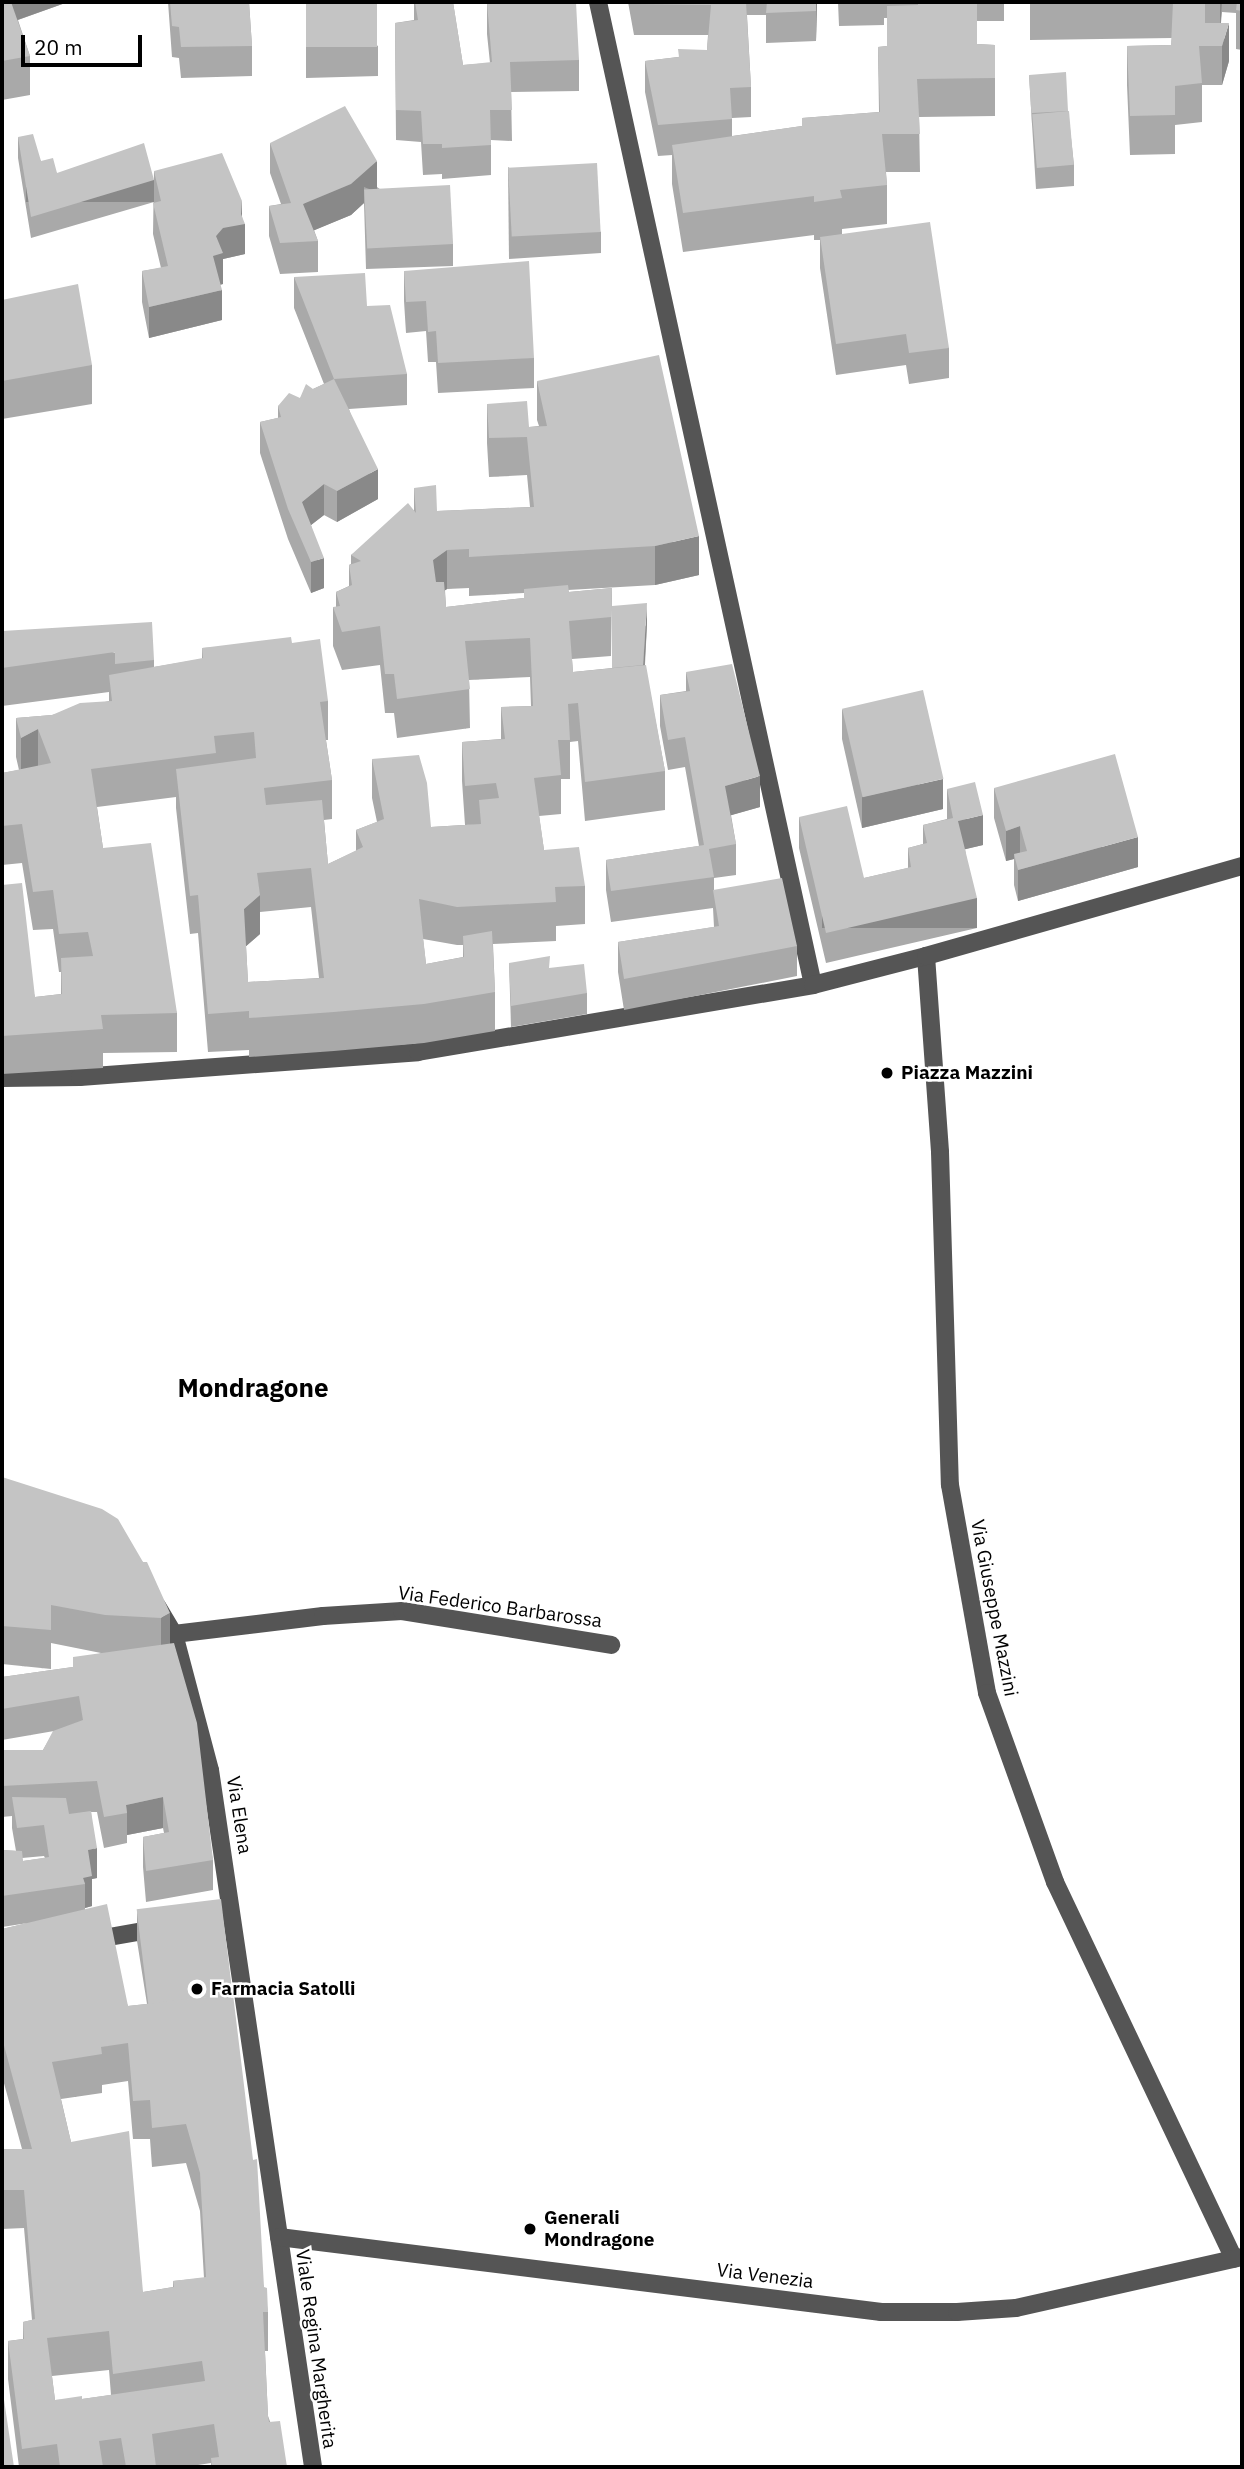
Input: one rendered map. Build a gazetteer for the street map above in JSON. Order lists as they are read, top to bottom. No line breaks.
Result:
{"streets":{"street":["Via Federico Barbarossa","Via Giuseppe Mazzini","Via Elena","Via Venezia","Viale Regina Margherita"]},"crossings":[["Via Federico Barbarossa","Via Elena"],["Via Giuseppe Mazzini","Via Venezia"],["Via Elena","Via Venezia"],["Via Elena","Viale Regina Margherita"],["Via Venezia","Viale Regina Margherita"]],"districts":["Mondragone"],"places":["Piazza Mazzini","Farmacia Satolli","Generali Mondragone"],"scale_bar":"20 m"}
